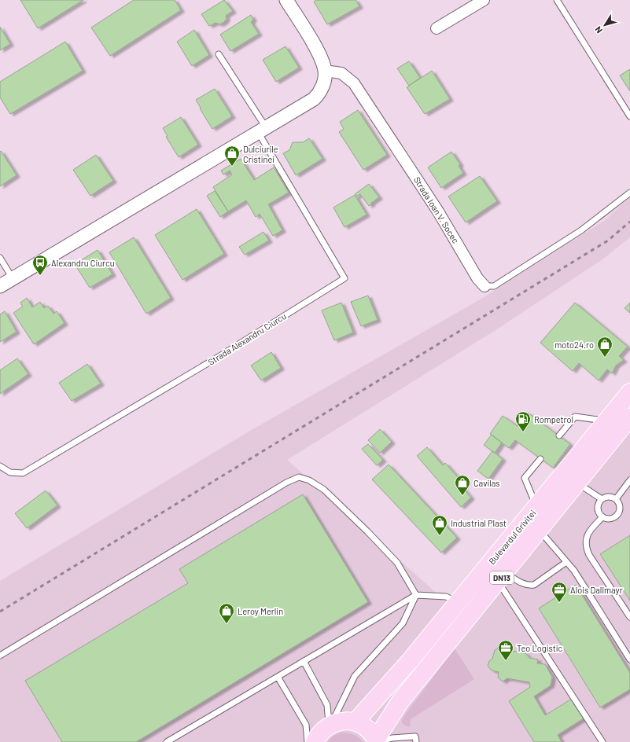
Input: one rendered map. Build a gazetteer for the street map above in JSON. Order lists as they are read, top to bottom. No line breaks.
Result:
{"streets":{"main road":["Bulevardul Griviței","DN13"],"street":["Strada Ioan V. Socec"],"lane":["Strada Alexandru Ciurcu"]},"places":{"shop":["Dulciurile Cristinei","moto24.ro","Cavilas","Industrial Plast","Leroy Merlin"],"bus stop":["Alexandru Ciurcu"],"fuel station":["Rompetrol"],"office":["Alois Dallmayr","Teo Logistic"]},"north":"bottom left"}
